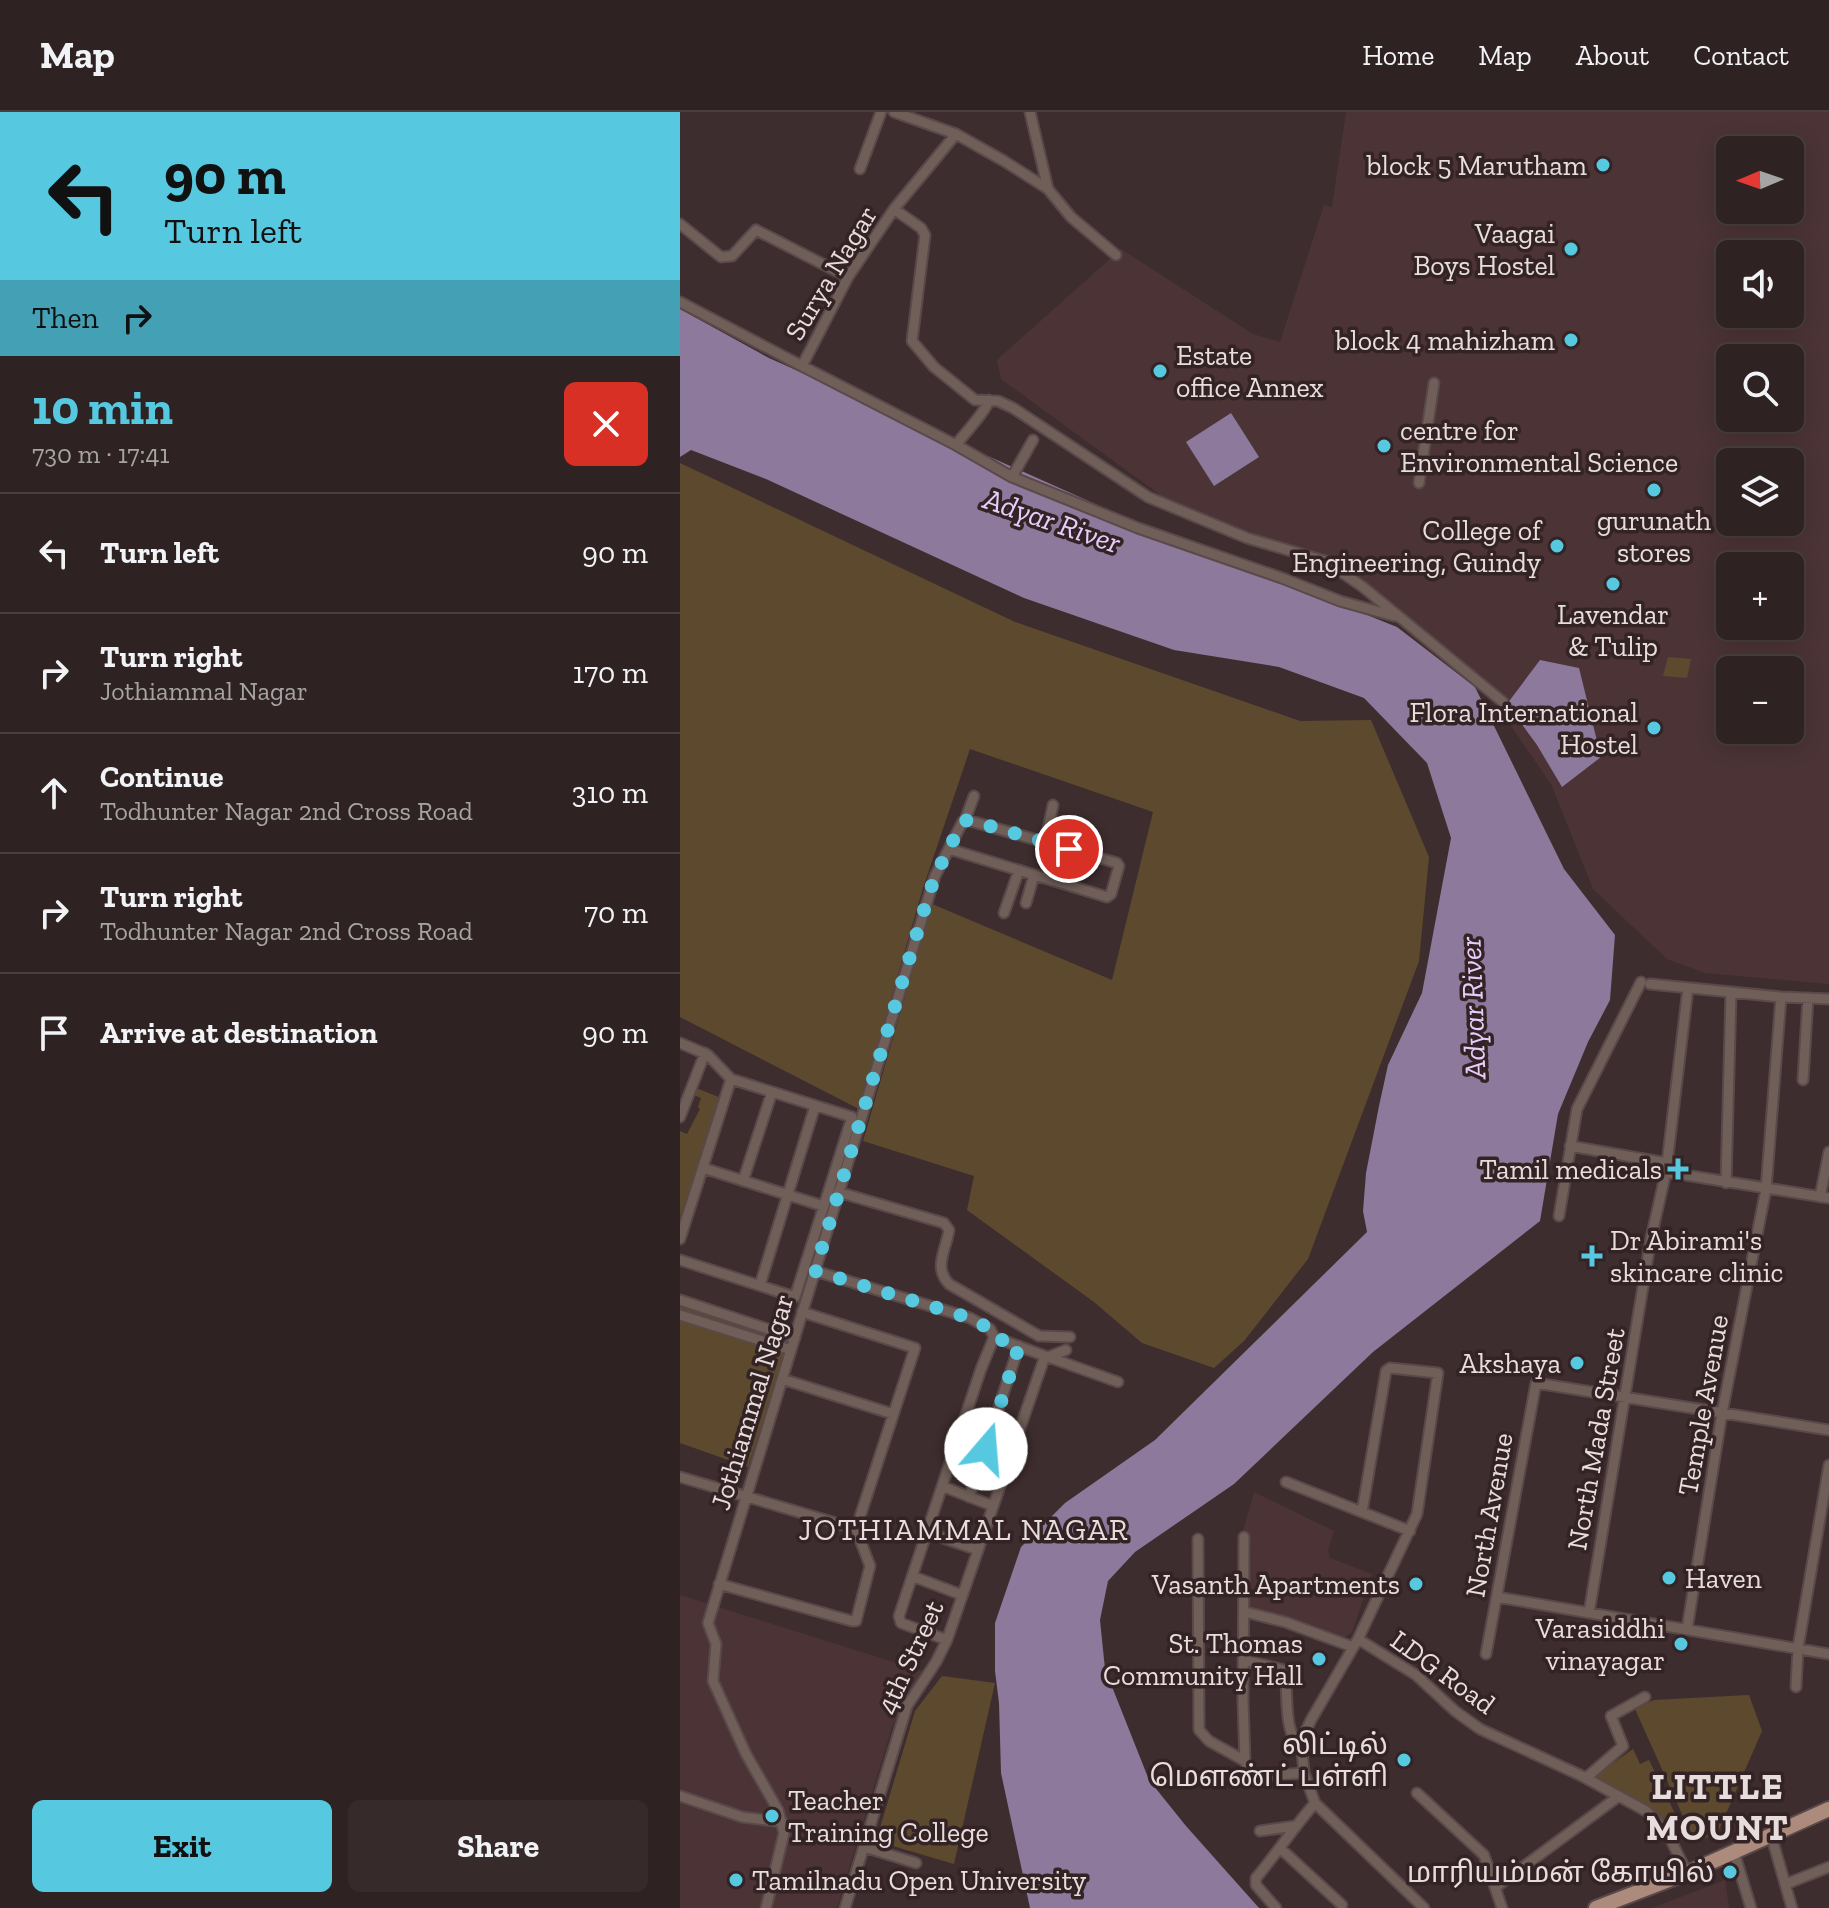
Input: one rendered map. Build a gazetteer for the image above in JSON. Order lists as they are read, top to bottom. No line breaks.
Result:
{"streets":{"street":["Surya Nagar","Jothiammal Nagar","Temple Avenue","North Mada Street","North Avenue","4th Street","LDG Road"]},"crossings":[["North Mada Street","North Avenue"]],"districts":["JOTHIAMMAL NAGAR","LITTLE MOUNT"],"water":["Adyar River"],"places":{"other":["block 5 Marutham","Vaagai Boys Hostel","block 4 mahizham","Estate office Annex","centre for Environmental Science","gurunath stores","College of Engineering, Guindy","Lavendar & Tulip","Flora International Hostel","Akshaya","Haven","Vasanth Apartments","Varasiddhi vinayagar","St. Thomas Community Hall","லிட்டில் மௌண்ட் பள்ளி","Teacher Training College","மாரியம்மன் கோயில்","Tamilnadu Open University"],"health":["Tamil medicals","Dr Abirami's skincare clinic"]},"north":"left","page":{"header":"Map","nav":["Home","Map","About","Contact"],"turn":["90 m","Turn left"],"map_buttons":["+","−"],"then":"Then","heading":["10 min","730 m · 17:41"],"list":[{"name":"Turn left","value":"90 m"},{"name":"Turn right","note":"Jothiammal Nagar","value":"170 m"},{"name":"Continue","note":"Todhunter Nagar 2nd Cross Road","value":"310 m"},{"name":"Turn right","note":"Todhunter Nagar 2nd Cross Road","value":"70 m"},{"name":"Arrive at destination","value":"90 m"}],"buttons":["Exit","Share"]}}
